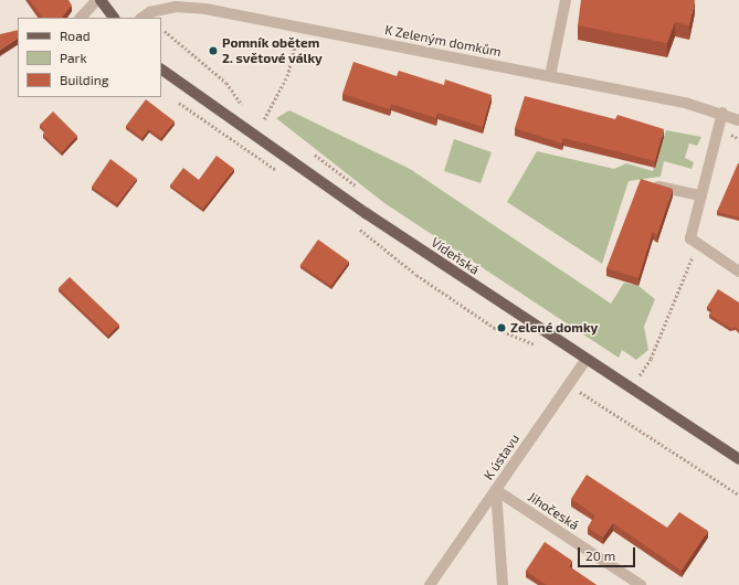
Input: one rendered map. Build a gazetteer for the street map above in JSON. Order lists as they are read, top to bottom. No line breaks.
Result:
{"streets":{"main road":["Vídeňská"],"street":["K Zeleným domkům","K ústavu","Jihočeská"]},"crossings":[["Vídeňská","K ústavu"],["K ústavu","Jihočeská"]],"places":["Pomník obětem 2. světové války","Zelené domky"],"legend":["Road","Park","Building"],"scale_bar":"20 m"}
